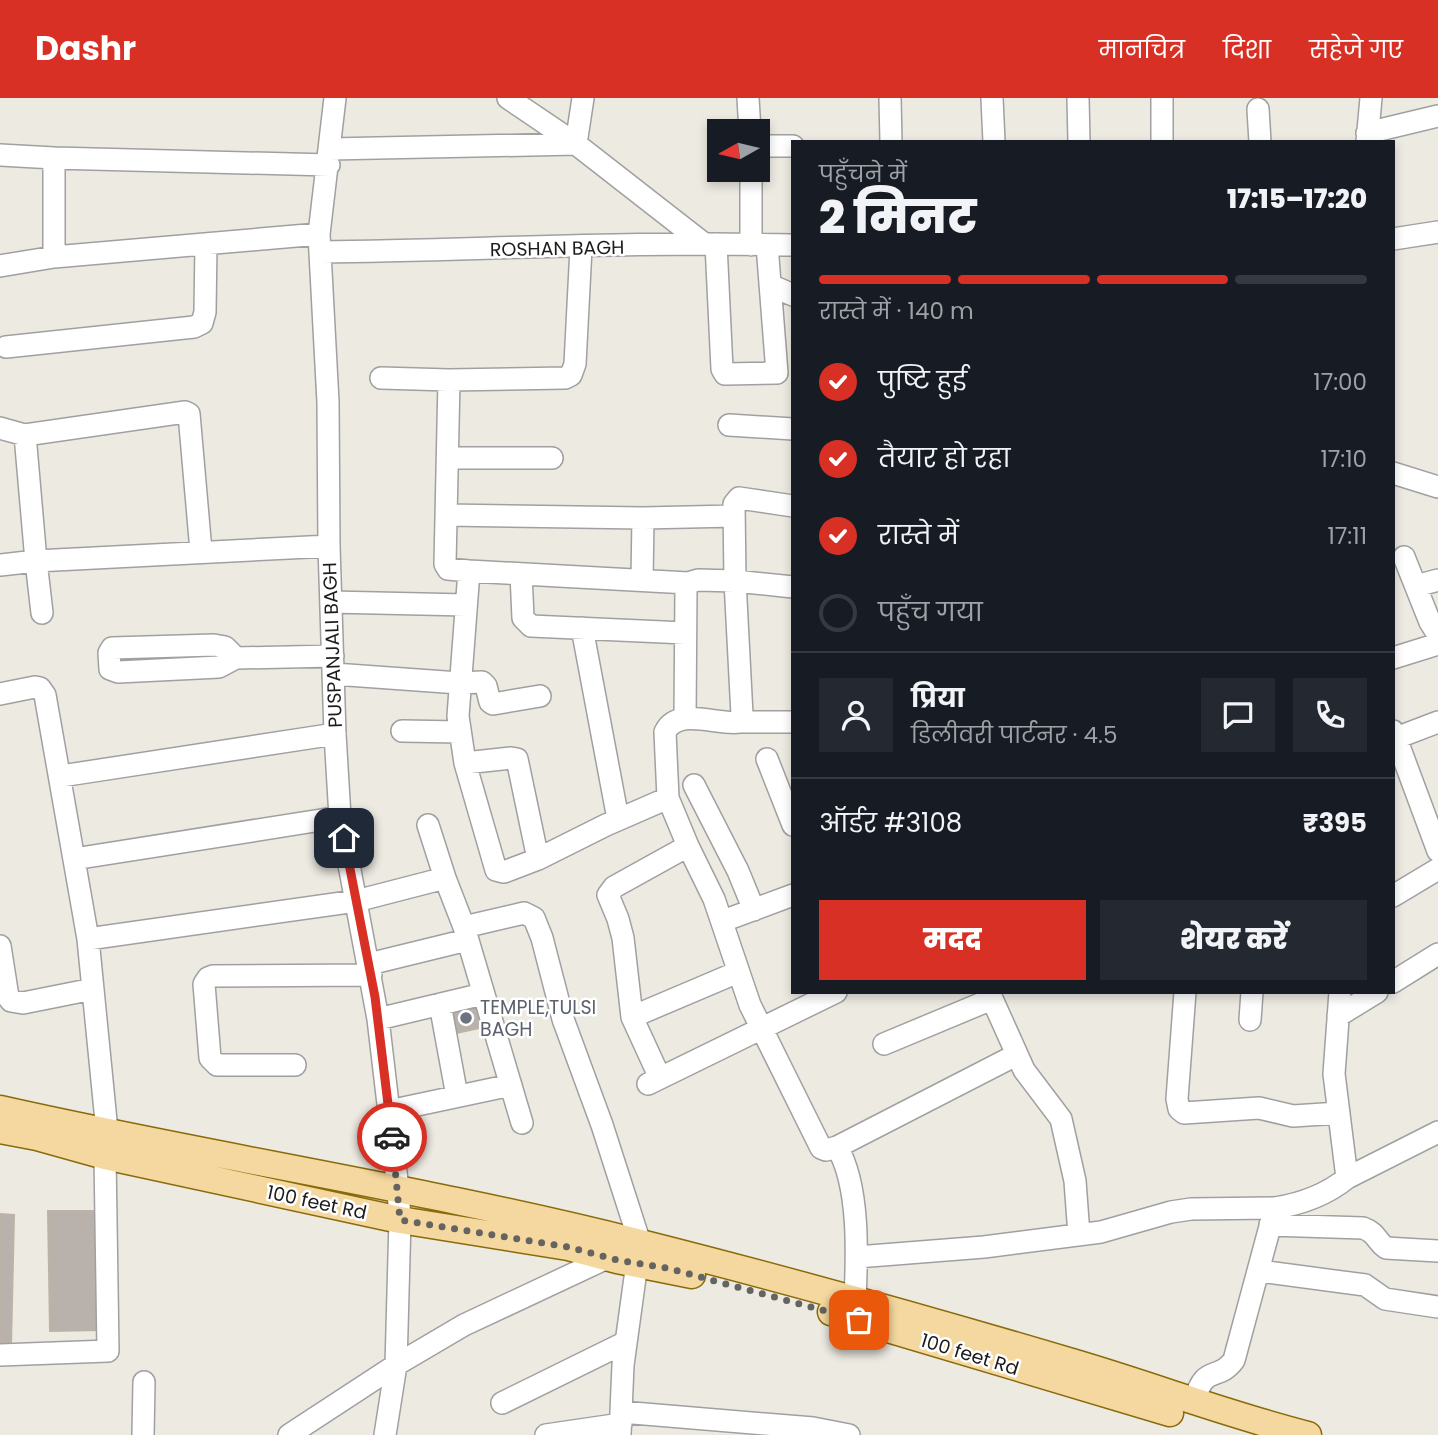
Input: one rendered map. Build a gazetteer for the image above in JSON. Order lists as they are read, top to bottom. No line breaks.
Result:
{"streets":{"main road":["100 feet Rd"],"street":["ROSHAN BAGH","PUSPANJALI BAGH"]},"crossings":[["ROSHAN BAGH","PUSPANJALI BAGH"],["PUSPANJALI BAGH","100 feet Rd"]],"places":["TEMPLE,TULSI BAGH"],"north":"left","page":{"header":"Dashr","nav":["मानचित्र","दिशा","सहेजे गए"],"heading":["2 मिनट","पहुँचने में","17:15–17:20"],"panel":["प्रिया","डिलीवरी पार्टनर · 4.5","ऑर्डर #3108","₹395"],"bar":"रास्ते में · 140 m","list":[["पुष्टि हुई","17:00"],["तैयार हो रहा","17:10"],["रास्ते में","17:11"],"पहुँच गया"],"buttons":["मदद","शेयर करें"]}}
